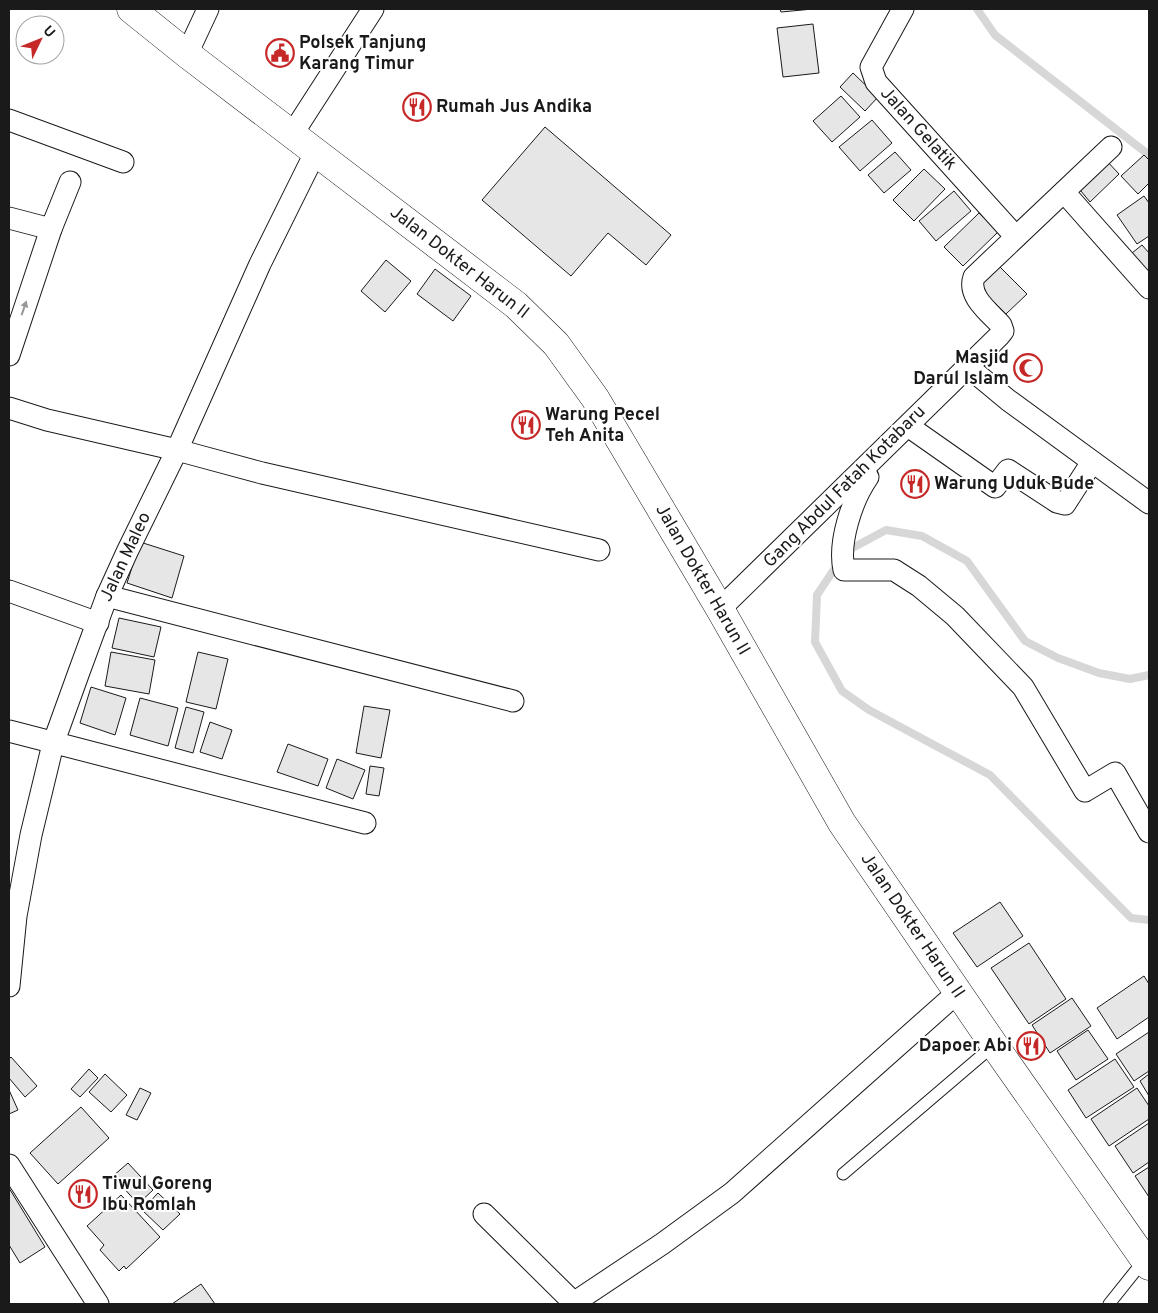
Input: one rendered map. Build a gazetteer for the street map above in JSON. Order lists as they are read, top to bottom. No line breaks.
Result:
{"streets":{"street":["Jalan Gelatik","Jalan Dokter Harun II","Gang Abdul Fatah Kotabaru","Jalan Maleo"]},"crossings":[["Jalan Gelatik","Gang Abdul Fatah Kotabaru"],["Jalan Dokter Harun II","Gang Abdul Fatah Kotabaru"],["Jalan Dokter Harun II","Jalan Maleo"]],"places":{"public building":["Polsek Tanjung Karang Timur"],"restaurant":["Rumah Jus Andika","Warung Pecel Teh Anita","Warung Uduk Bude","Dapoer Abi","Tiwul Goreng Ibu Romlah"],"mosque":["Masjid Darul Islam"]},"north":"top right"}
